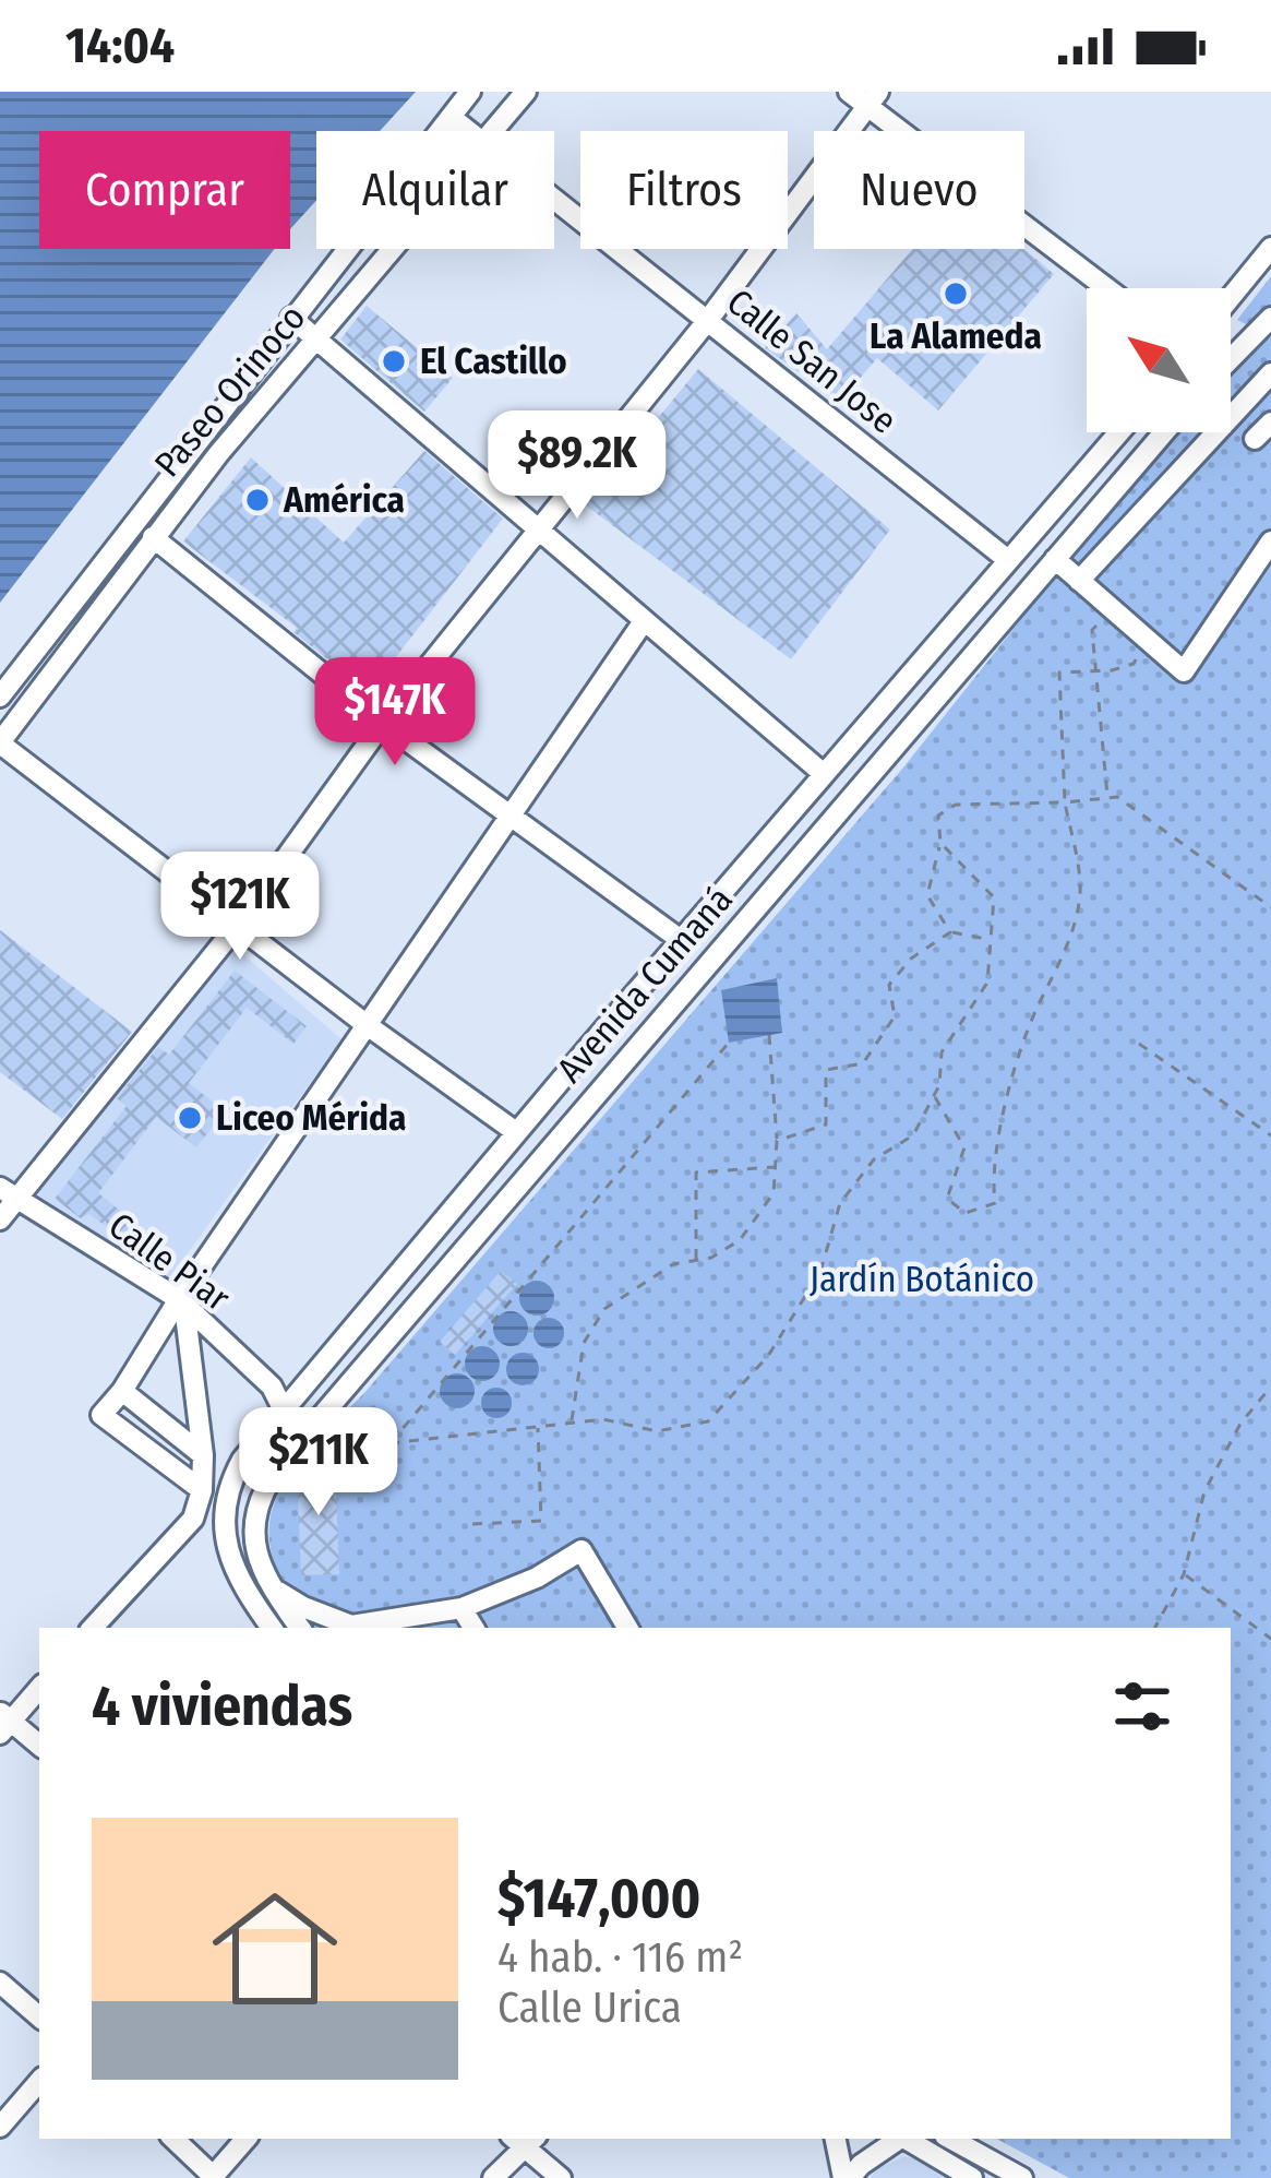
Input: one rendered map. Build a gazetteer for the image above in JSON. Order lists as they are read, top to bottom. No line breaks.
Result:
{"streets":{"street":["Calle San Jose","Paseo Orinoco","Avenida Cumaná","Calle Piar"]},"crossings":[["Calle San Jose","Paseo Orinoco"],["Calle San Jose","Avenida Cumaná"],["Avenida Cumaná","Calle Piar"]],"parks":["Jardín Botánico"],"places":["La Alameda","El Castillo","América","Liceo Mérida"],"north":"top left","page":{"status":"14:04","chip":["Comprar","Alquilar","Filtros","Nuevo"],"price":["$89.2K","$147K","$121K","$211K"],"heading":"4 viviendas","list":[{"name":"$147,000","note":"4 hab. · 116 m² · Calle Urica"}]}}
